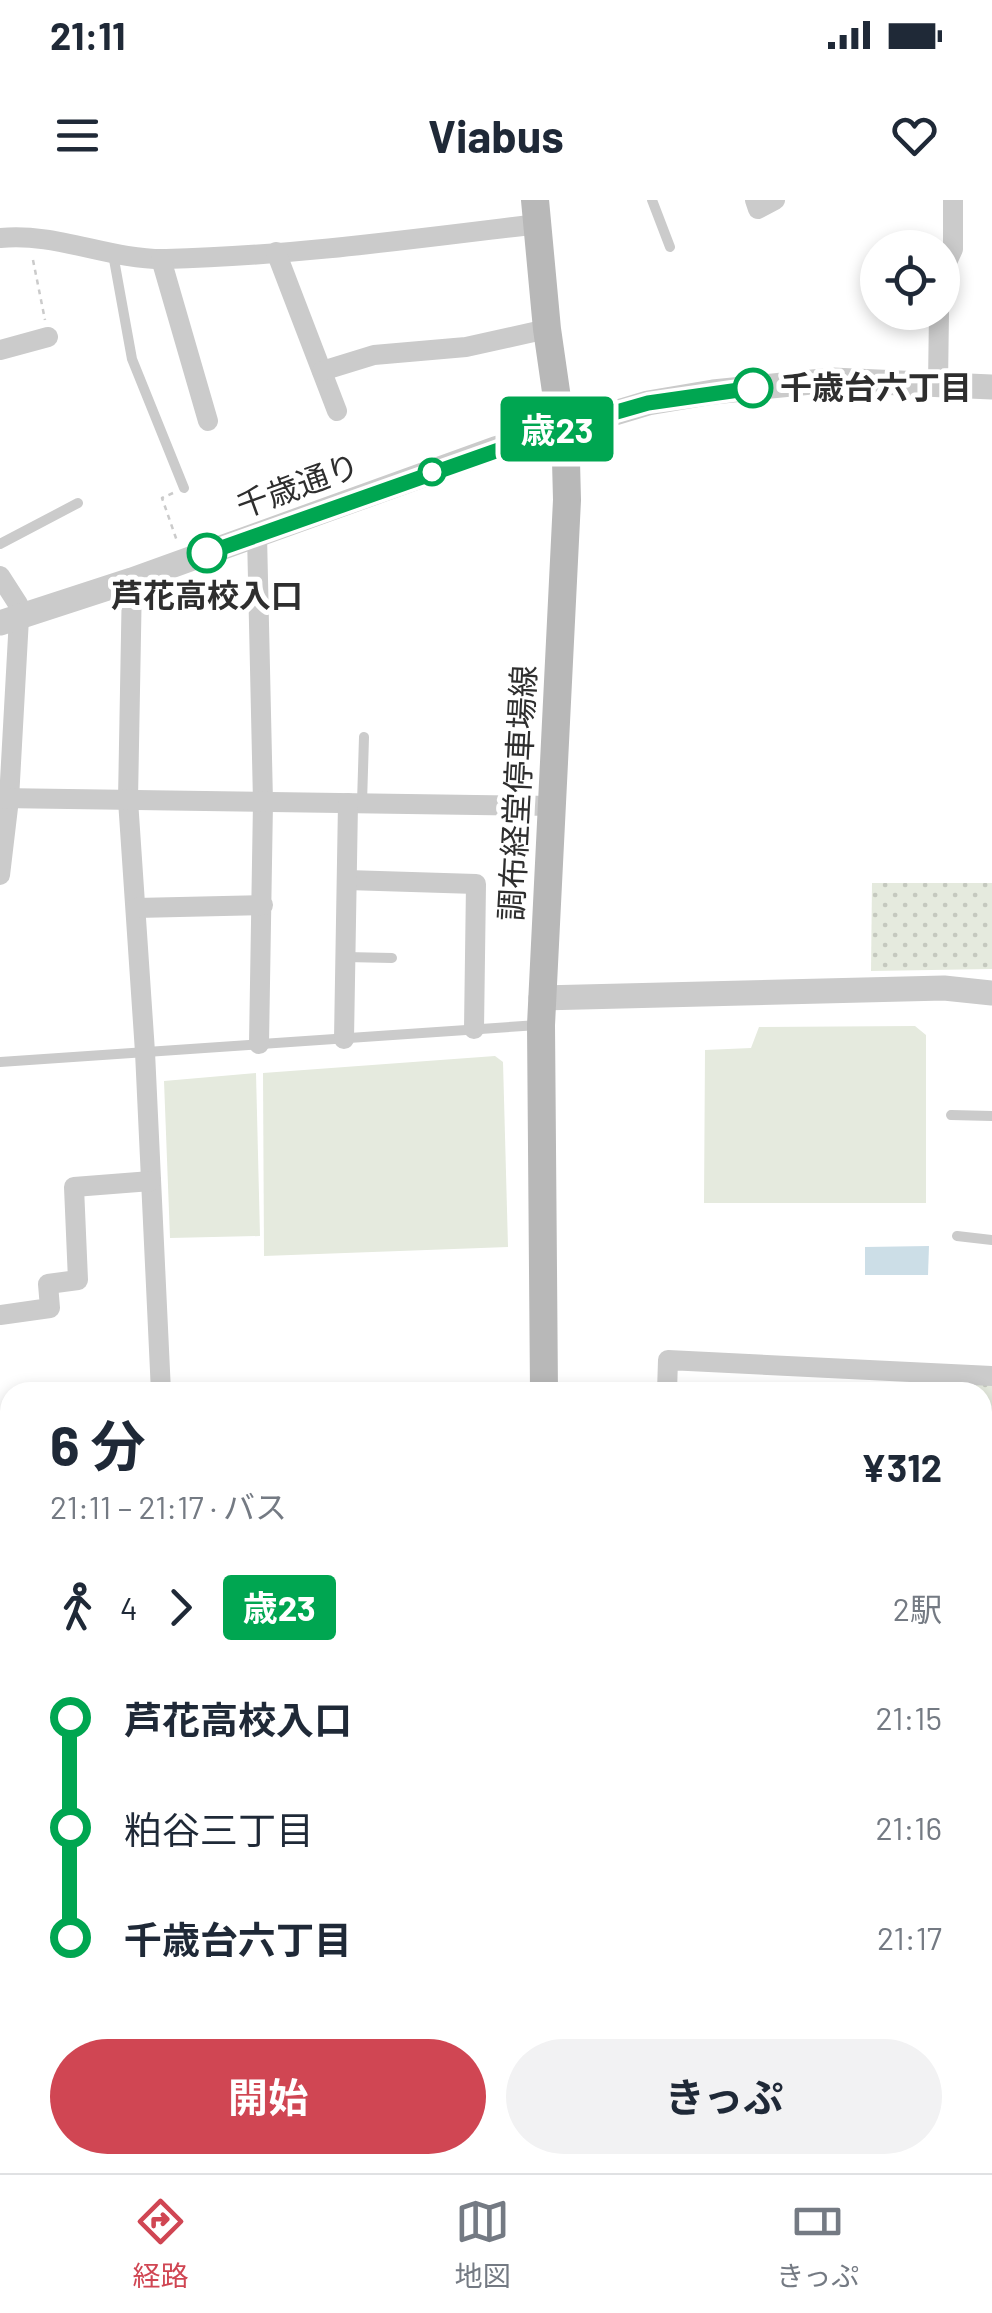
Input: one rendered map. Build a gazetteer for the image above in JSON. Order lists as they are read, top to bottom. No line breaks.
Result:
{"streets":{"main road":["調布経堂停車場線"],"street":["千歳通り"]},"crossings":[["千歳通り","調布経堂停車場線"]],"places":["千歳台六丁目","芦花高校入口"],"lines":["bus line 歳23"],"page":{"status":"21:11","header":"Viabus","on_map":"歳23","heading":["6 分","21:11 – 21:17 · バス","¥312"],"legs":["4","歳23","2駅"],"list":[{"name":"芦花高校入口","value":"21:15"},{"name":"粕谷三丁目","value":"21:16"},{"name":"千歳台六丁目","value":"21:17"}],"buttons":["開始","きっぷ"],"tabs":["経路","地図","きっぷ"]}}
